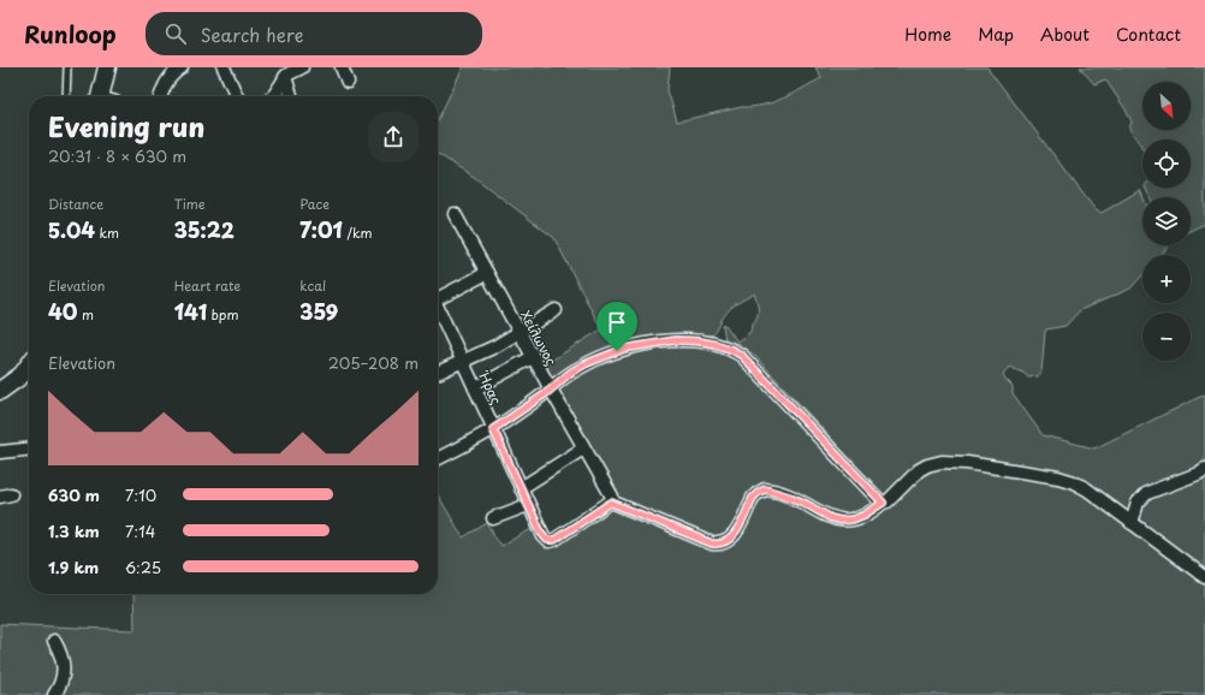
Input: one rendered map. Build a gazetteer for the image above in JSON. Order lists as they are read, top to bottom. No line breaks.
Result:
{"streets":{"street":["Χείλωνος","Ήρας"]},"crossings":[["Χείλωνος","Ήρας"]],"north":"bottom right","page":{"header":"Runloop","search":"Search here","nav":["Home","Map","About","Contact"],"map_buttons":["+","−"],"heading":["Evening run","20:31 · 8 × 630 m"],"stats":[["Distance","5.04 km"],["Time","35:22"],["Pace","7:01 /km"],["Elevation","40 m"],["Heart rate","141 bpm"],["kcal","359"]],"chart":["Elevation","205–208 m"],"list":[{"name":"630 m","note":"7:10"},{"name":"1.3 km","note":"7:14"},{"name":"1.9 km","note":"6:25"}]}}
